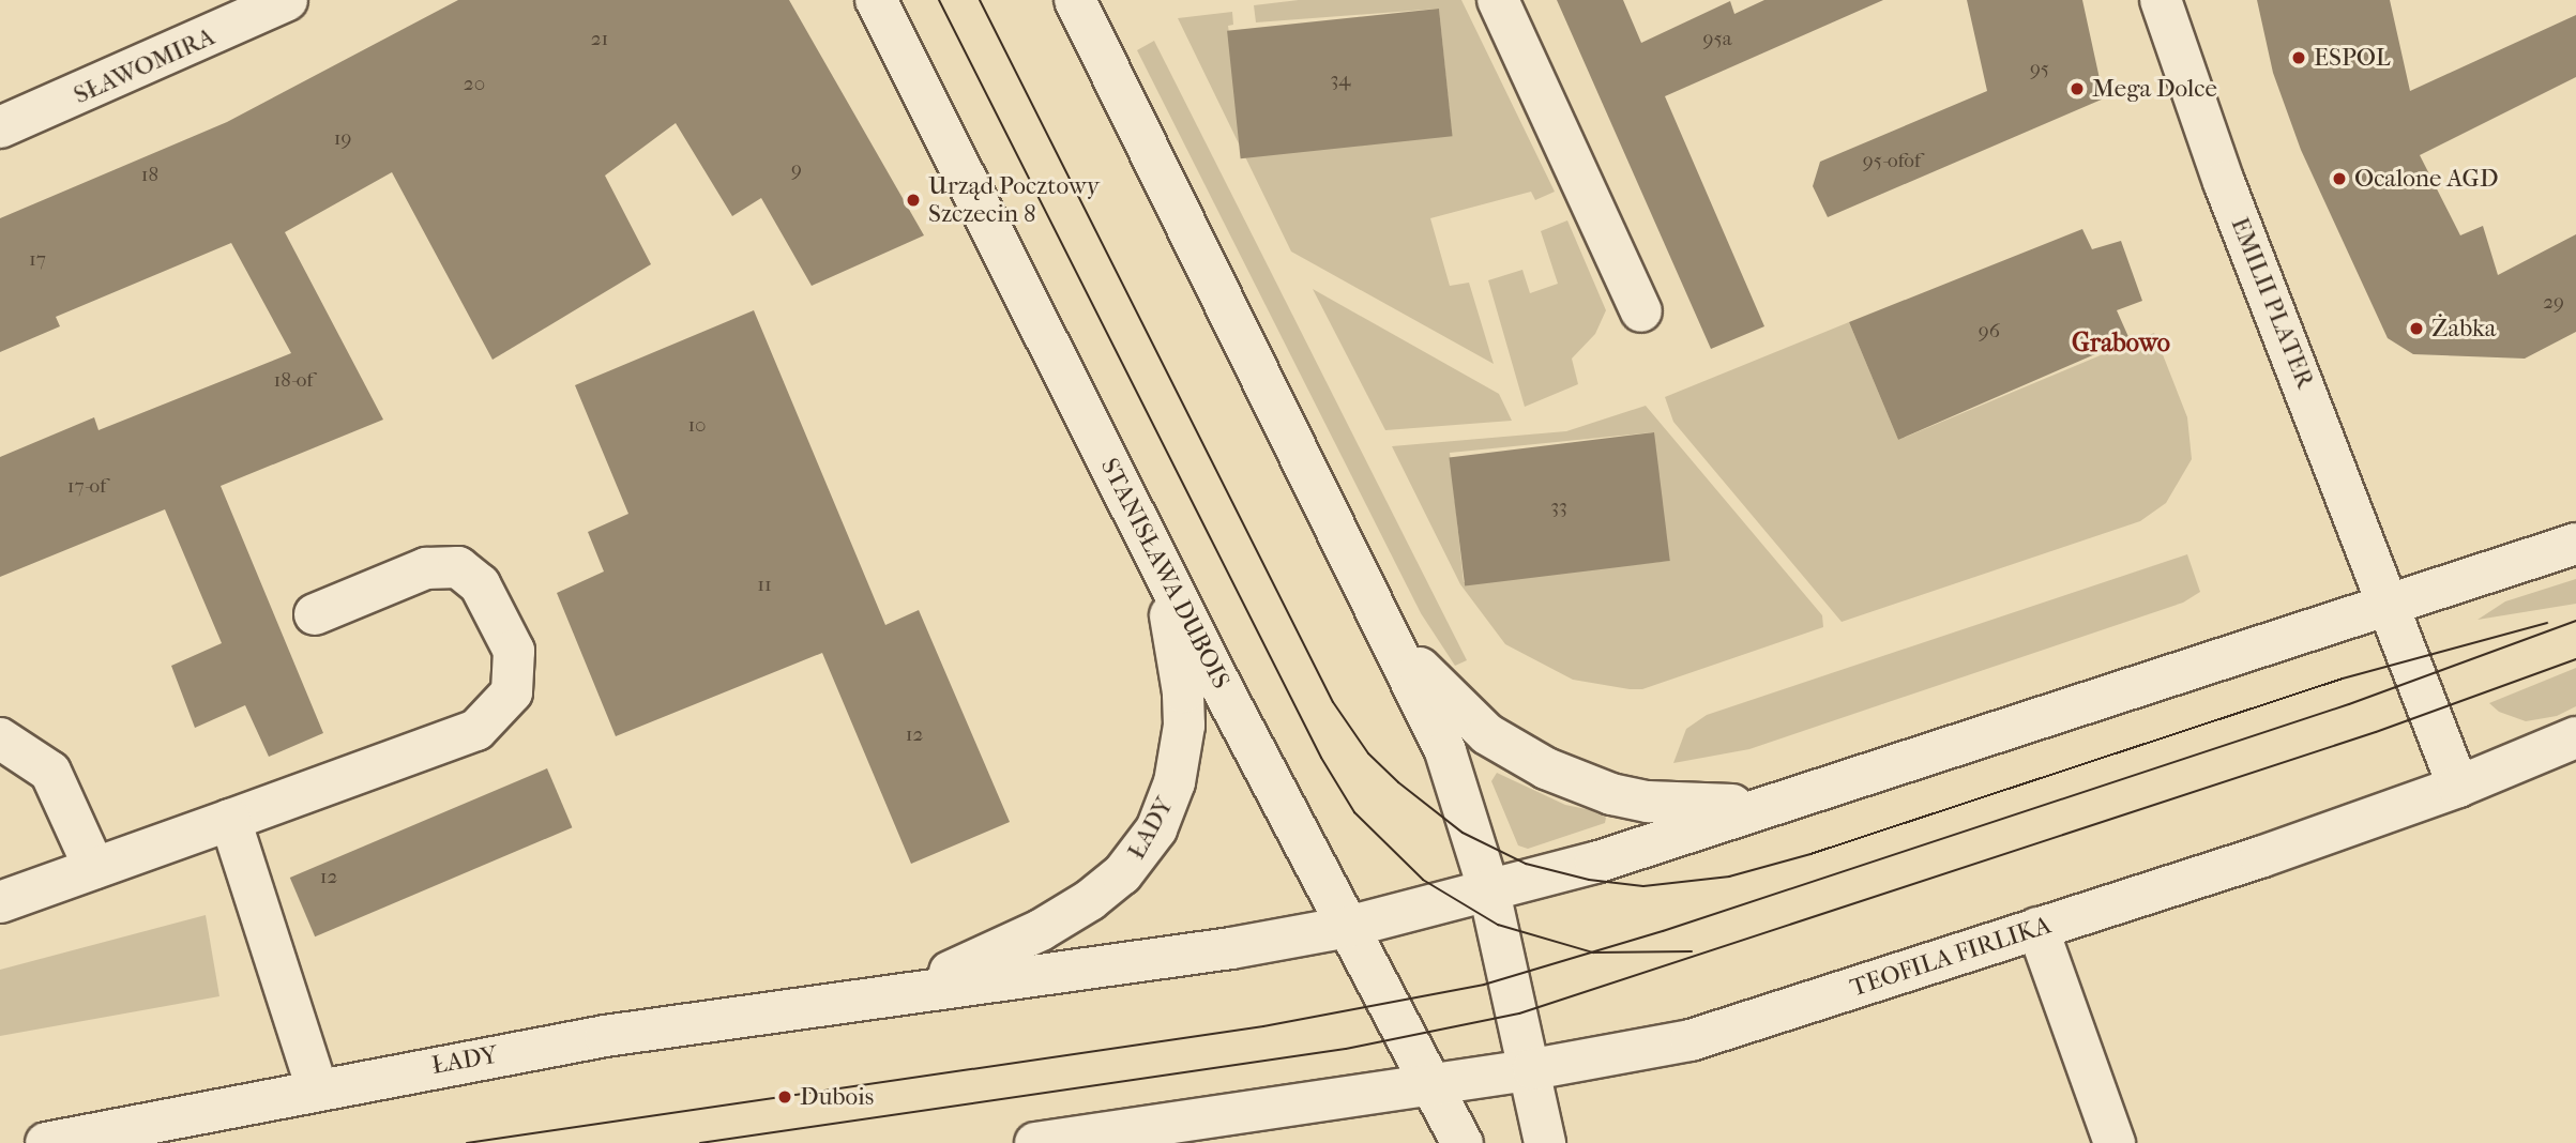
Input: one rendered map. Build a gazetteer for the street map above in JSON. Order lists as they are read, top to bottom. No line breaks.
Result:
{"streets":{"street":["SŁAWOMIRA","EMILII PLATER","STANISŁAWA DUBOIS","ŁADY","TEOFILA FIRLIKA"]},"crossings":[["STANISŁAWA DUBOIS","ŁADY"],["STANISŁAWA DUBOIS","TEOFILA FIRLIKA"]],"districts":["Grabowo"],"places":["ESPOL","Mega Dolce","Ocalone AGD","Urząd Pocztowy Szczecin 8","Żabka","Dubois"],"house_numbers":["21","95a","95","34","20","19","95-ofof","9","18","17","29","96","18-of","10","17-of","33","11","12","12"]}
